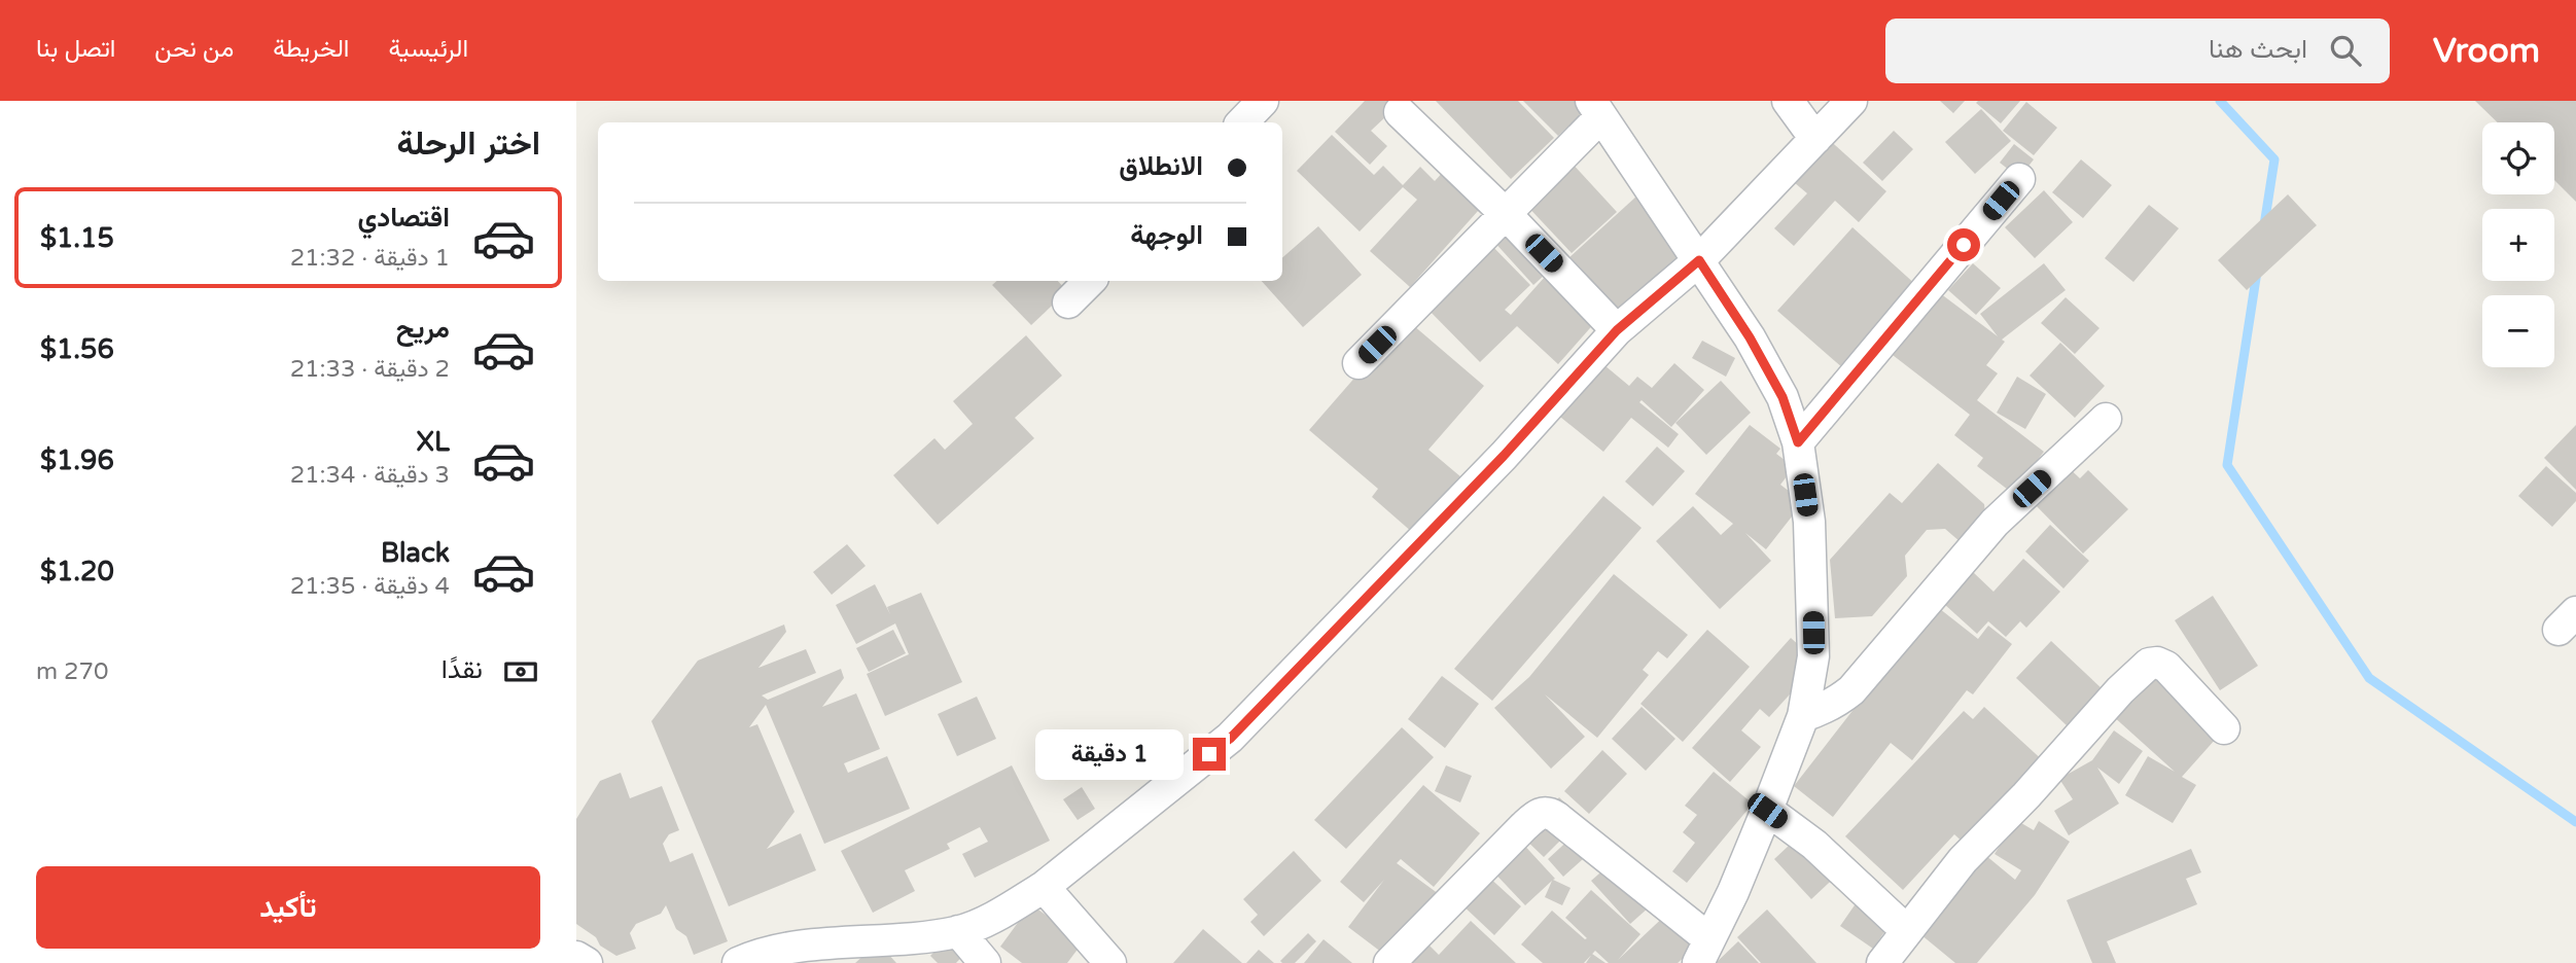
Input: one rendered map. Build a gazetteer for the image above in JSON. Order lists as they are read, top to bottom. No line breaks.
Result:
{"page":{"header":"Vroom","search":"ابحث هنا","nav":["الرئيسية","الخريطة","من نحن","اتصل بنا"],"heading":"اختر الرحلة","map_buttons":["+","−"],"banner":["الانطلاق","الوجهة"],"list":[{"name":"اقتصادي","note":"1 دقيقة · 21:32","value":"$1.15"},{"name":"مريح","note":"2 دقيقة · 21:33","value":"$1.56"},{"name":"XL","note":"3 دقيقة · 21:34","value":"$1.96"},{"name":"Black","note":"4 دقيقة · 21:35","value":"$1.20"}],"pay":["نقدًا","270 m"],"bubble":"1 دقيقة","buttons":"تأكيد"}}
